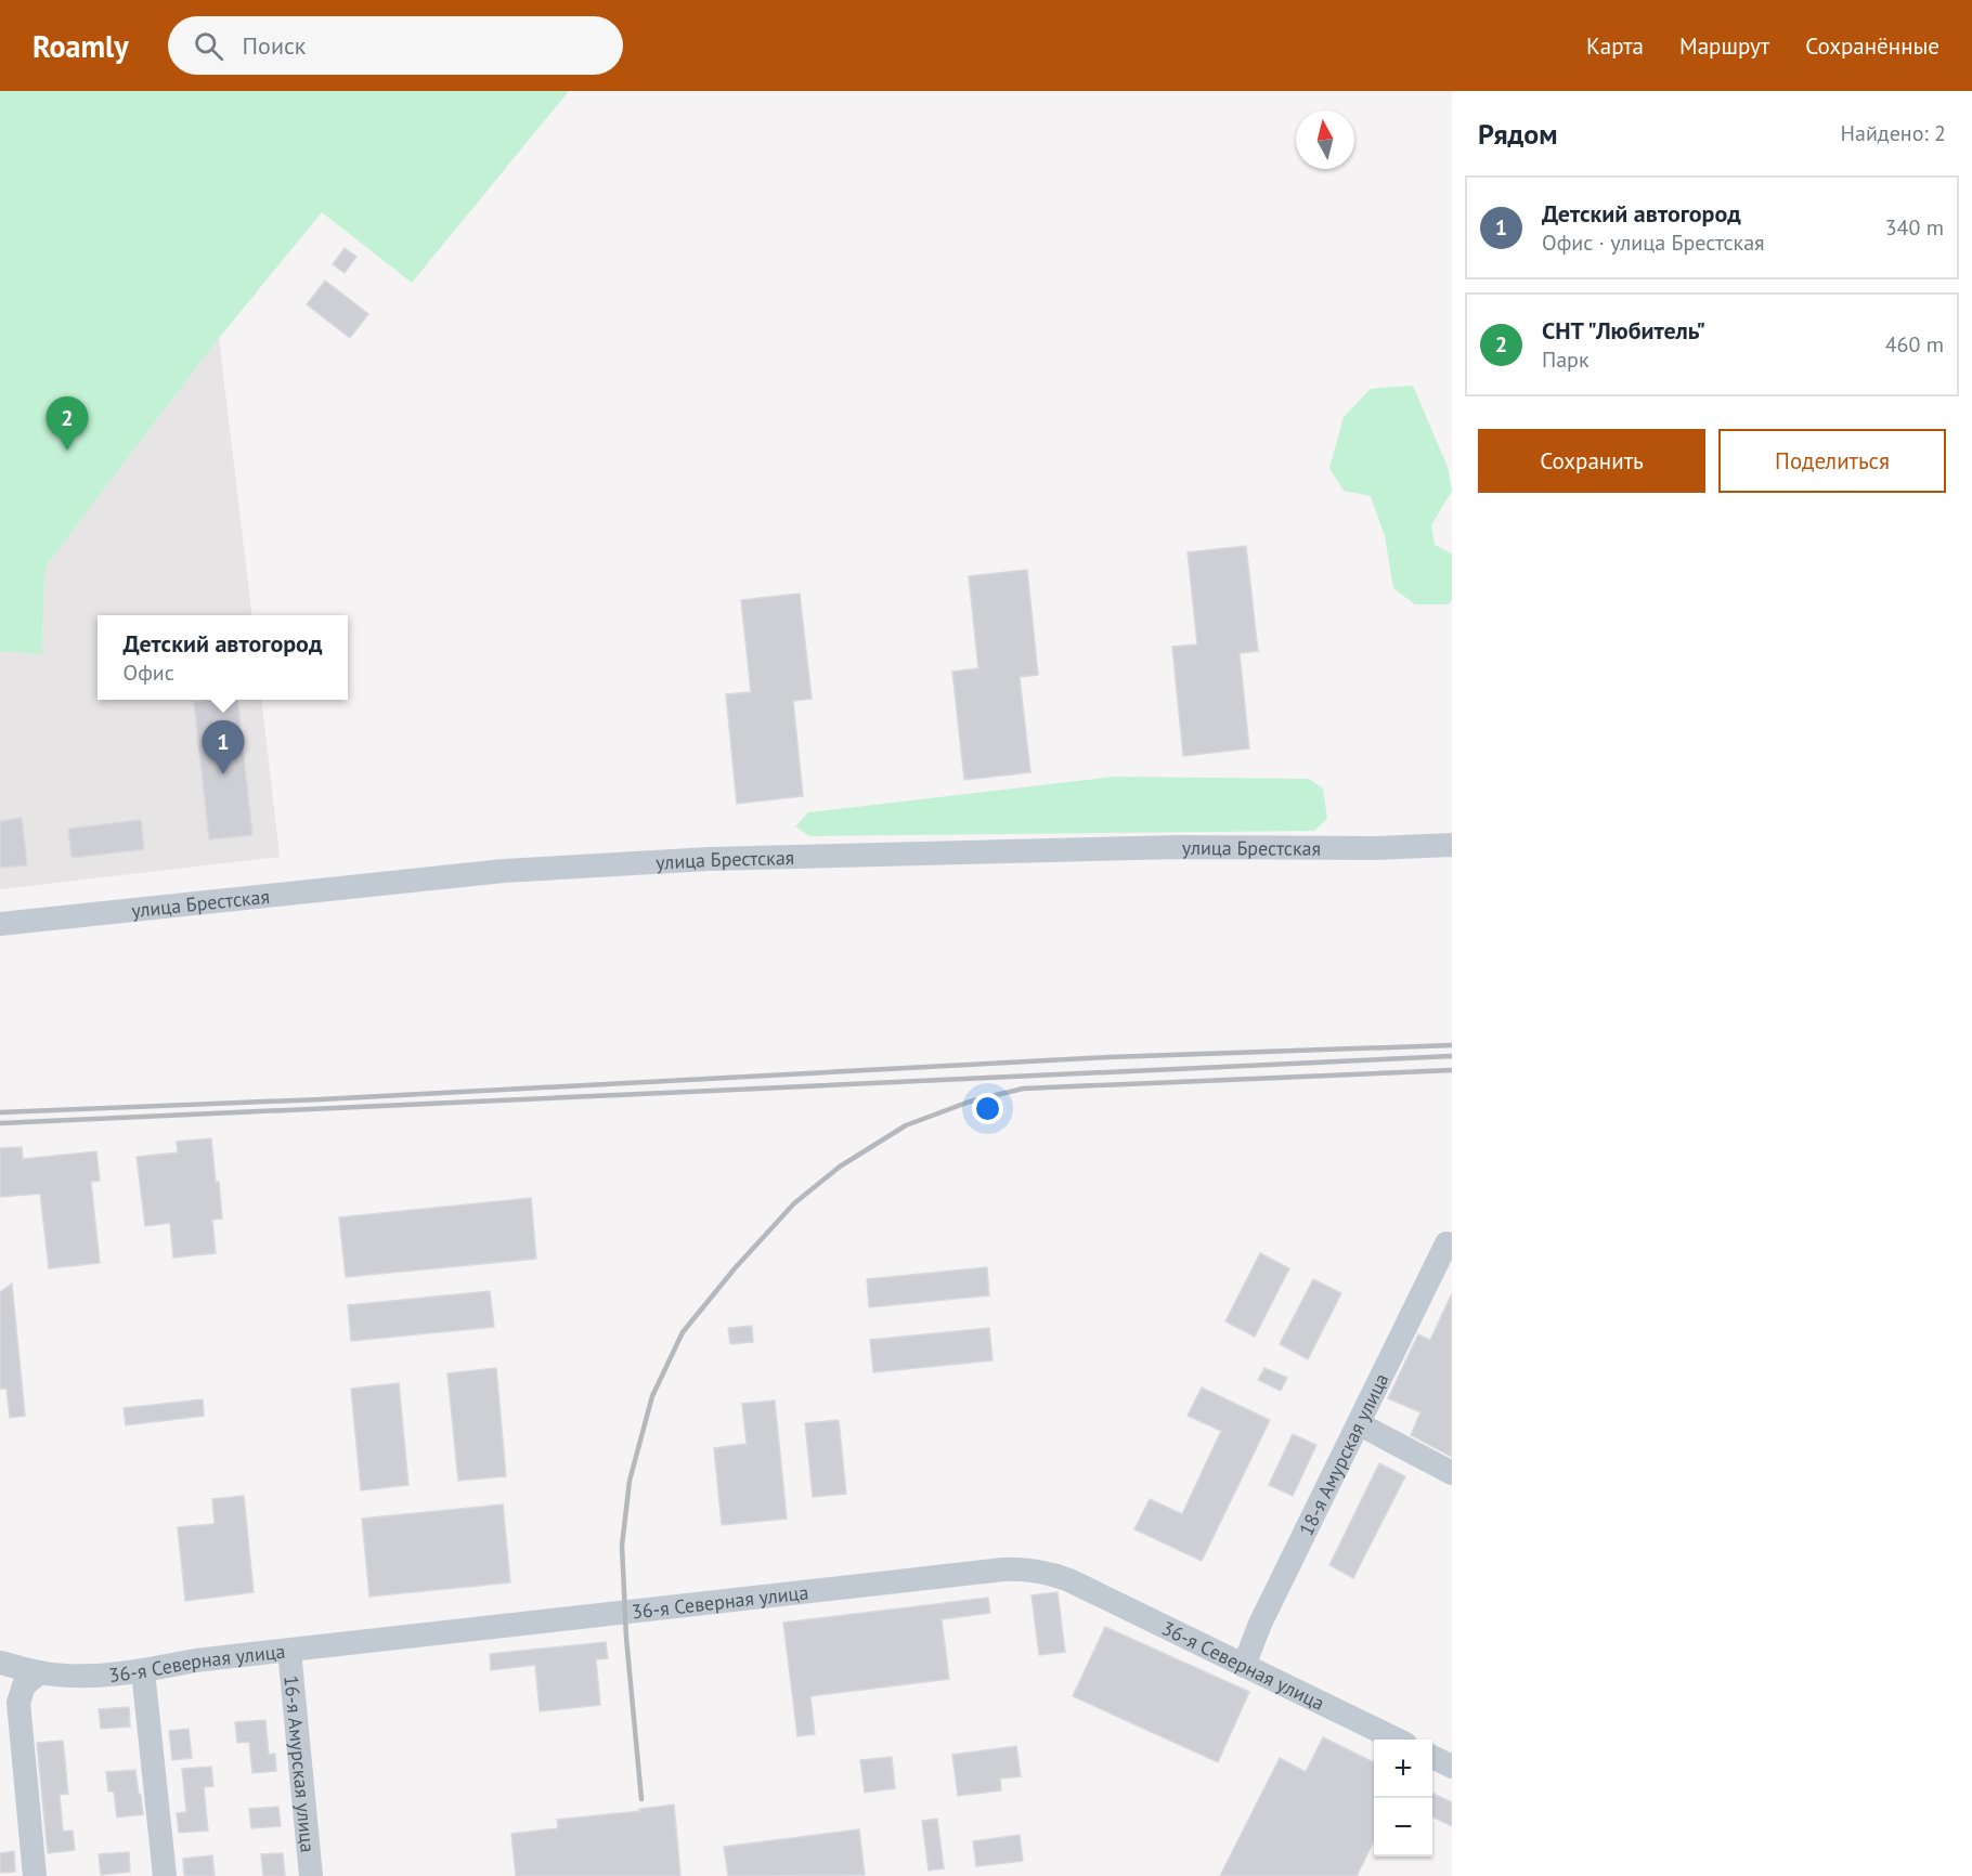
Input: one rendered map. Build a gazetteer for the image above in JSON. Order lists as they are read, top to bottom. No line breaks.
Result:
{"streets":{"street":["улица Брестская","18-я Амурская улица","36-я Северная улица","16-я Амурская улица"]},"crossings":[["18-я Амурская улица","36-я Северная улица"],["36-я Северная улица","16-я Амурская улица"]],"north":"top","page":{"header":"Roamly","search":"Поиск","nav":["Карта","Маршрут","Сохранённые"],"heading":["Рядом","Найдено: 2"],"list":[{"mark":"1","name":"Детский автогород","note":"Офис · улица Брестская","value":"340 m"},{"mark":"2","name":"СНТ \"Любитель\"","note":"Парк","value":"460 m"}],"pins":["2","1"],"buttons":["Сохранить","Поделиться"],"popup":["Детский автогород","Офис"],"map_buttons":["+","−"]}}
